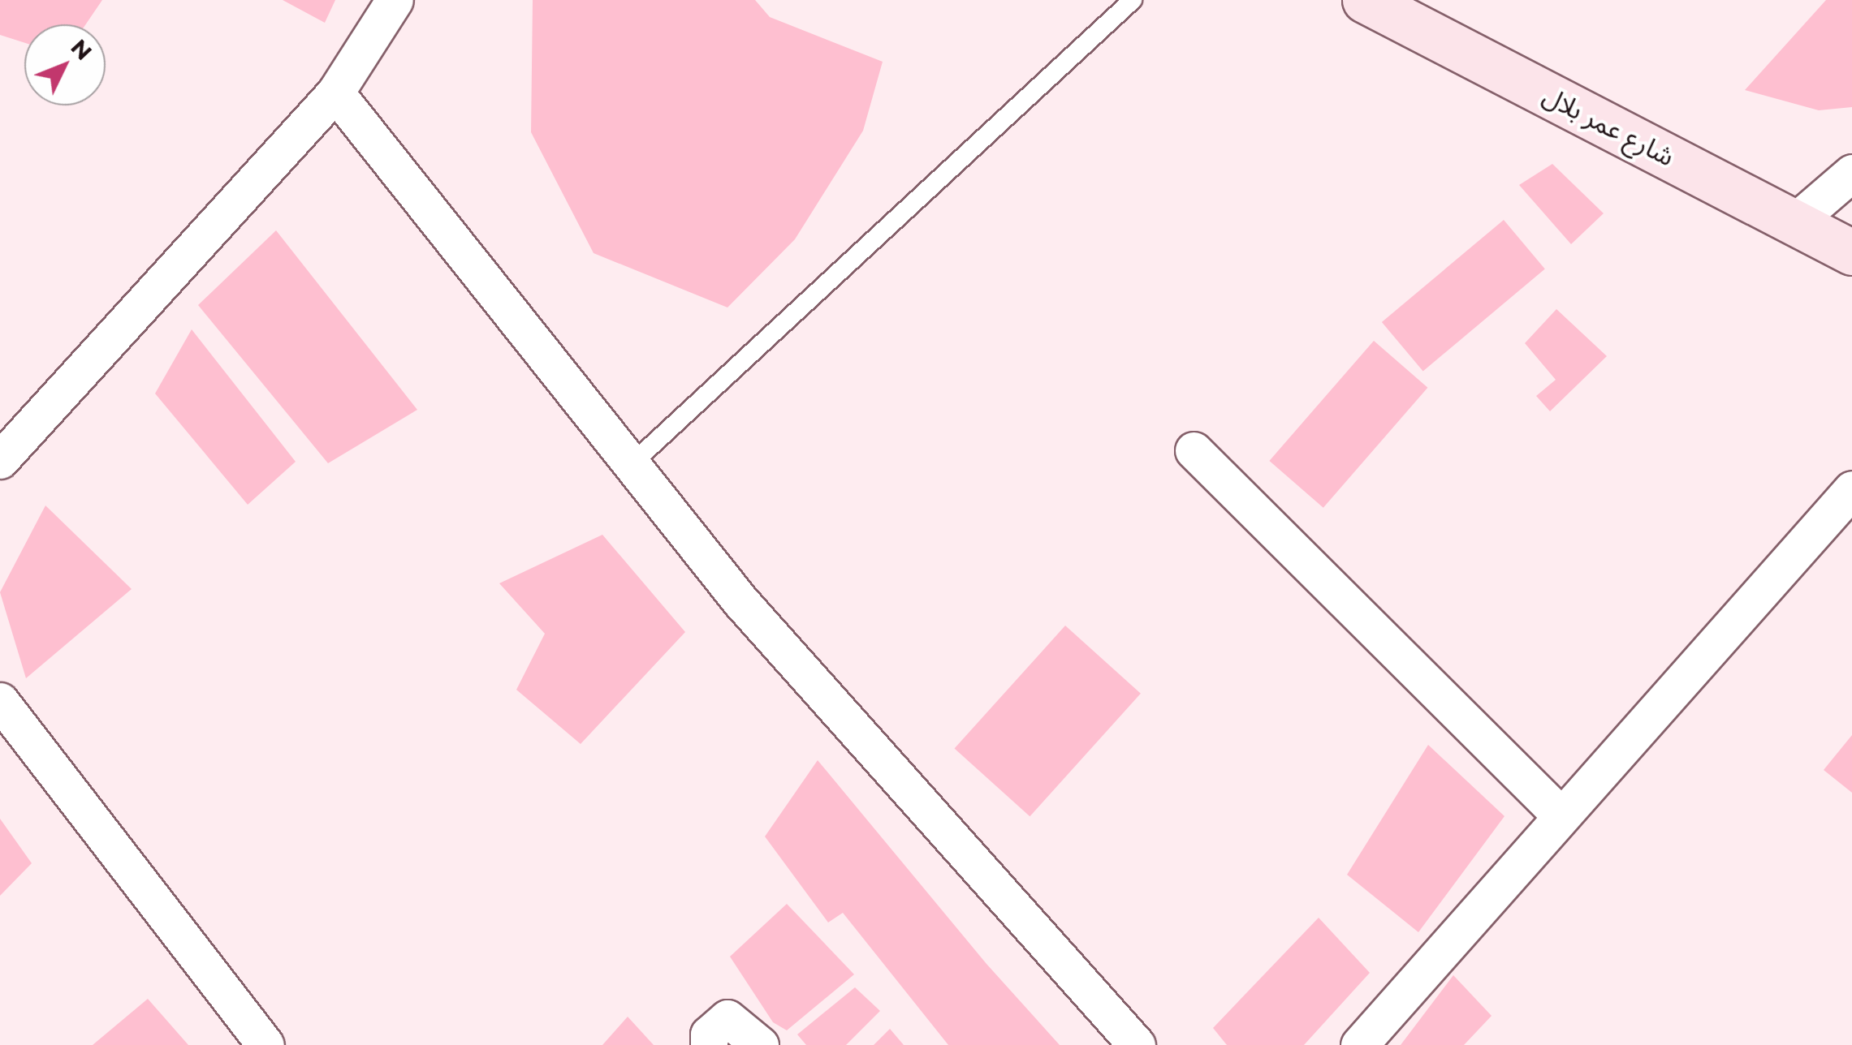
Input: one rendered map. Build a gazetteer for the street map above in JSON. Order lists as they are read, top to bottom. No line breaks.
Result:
{"streets":{"street":["شارع عمر بلال"]},"north":"top right"}
